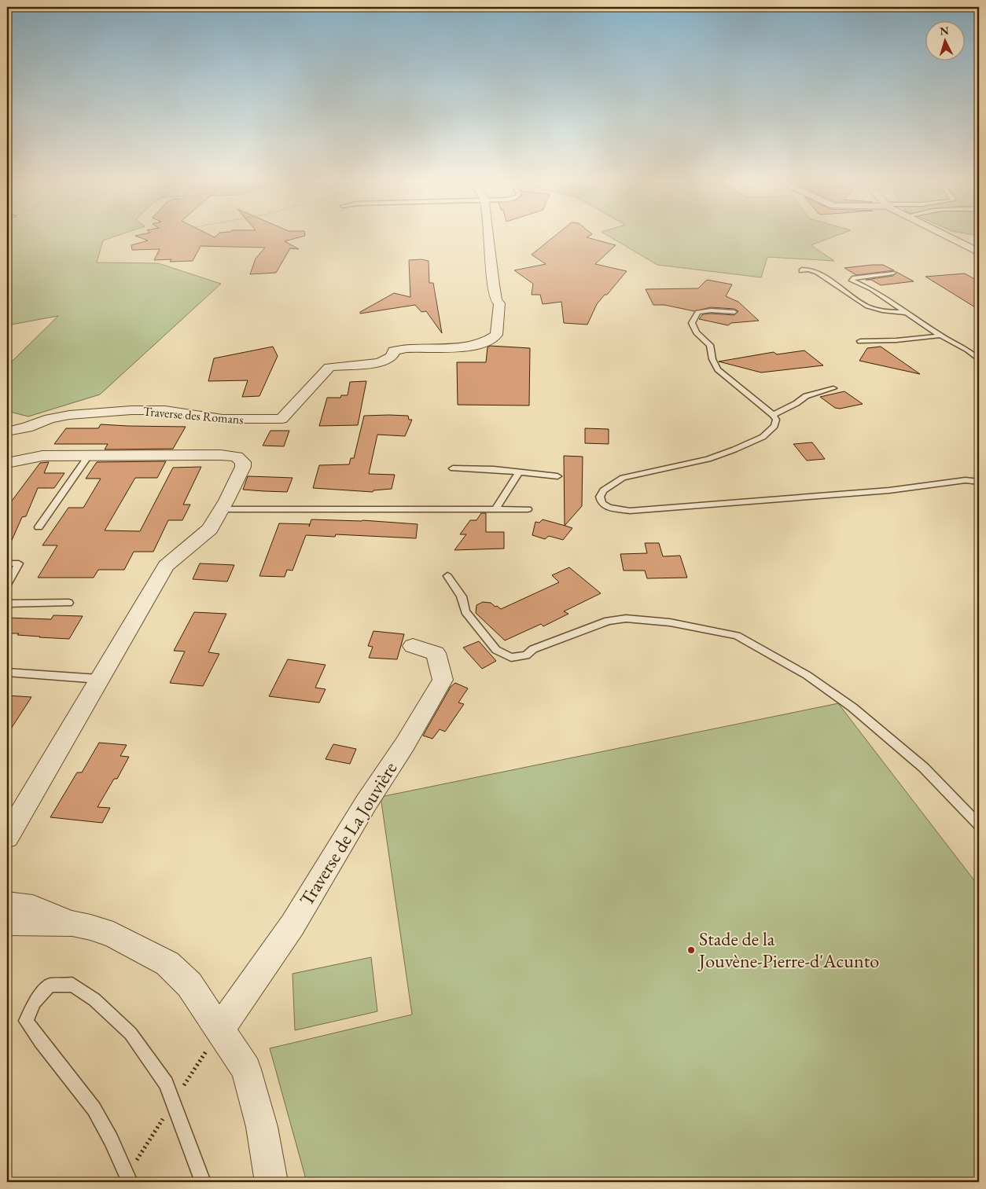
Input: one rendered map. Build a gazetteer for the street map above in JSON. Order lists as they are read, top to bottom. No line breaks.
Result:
{"streets":{"street":["Traverse des Romans","Traverse de La Jouvière"]},"places":["Stade de la Jouvène-Pierre-d'Acunto"],"north":"top"}
